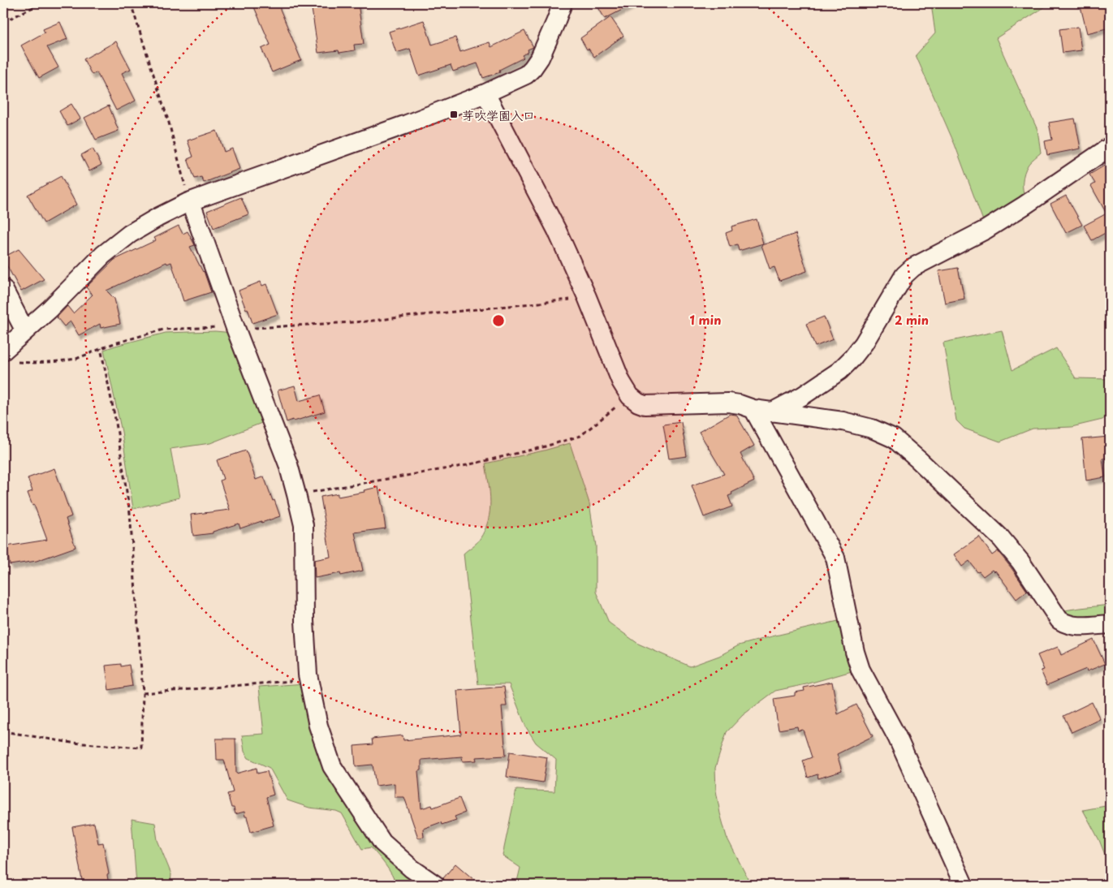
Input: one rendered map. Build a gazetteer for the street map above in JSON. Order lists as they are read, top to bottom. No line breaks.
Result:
{"places":{"transit":["芽吹学園入口"]},"rings":["1 min","2 min"]}
